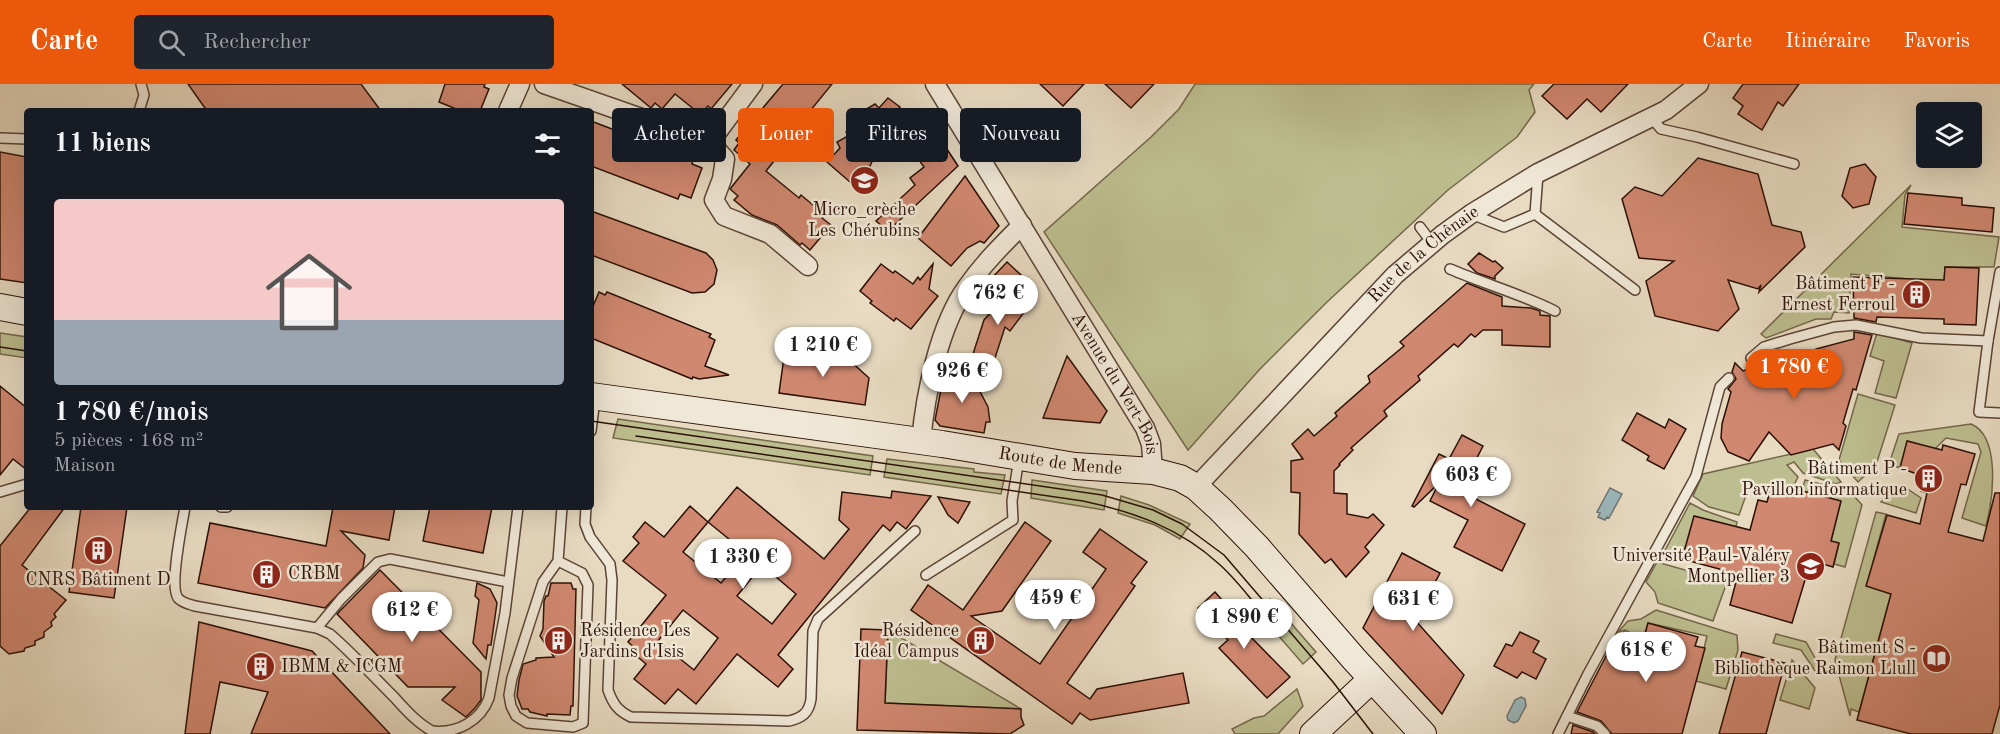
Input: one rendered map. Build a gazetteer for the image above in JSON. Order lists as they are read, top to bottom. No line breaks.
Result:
{"streets":{"main road":["Route de Mende"],"street":["Rue de la Chênaie","Avenue du Vert-Bois"]},"crossings":[["Rue de la Chênaie","Route de Mende"],["Avenue du Vert-Bois","Route de Mende"]],"places":{"school or university":["Micro_crèche Les Chérubins","Université Paul-Valéry Montpellier 3"],"building":["Bâtiment F - Ernest Ferroul","Bâtiment P - Pavillon informatique","CNRS Bâtiment D","CRBM","Résidence Les Jardins d'Isis","Résidence Idéal Campus","IBMM & ICGM"],"library":["Bâtiment S - Bibliothèque Raimon Llull"]},"page":{"header":"Carte","search":"Rechercher","nav":["Carte","Itinéraire","Favoris"],"chip":["Acheter","Louer","Filtres","Nouveau"],"heading":"11 biens","list":[{"name":"1 780 €/mois","note":"5 pièces · 168 m² · Maison"}],"price":["762 €","1 210 €","1 780 €","926 €","603 €","1 330 €","459 €","631 €","612 €","1 890 €","618 €"]}}
